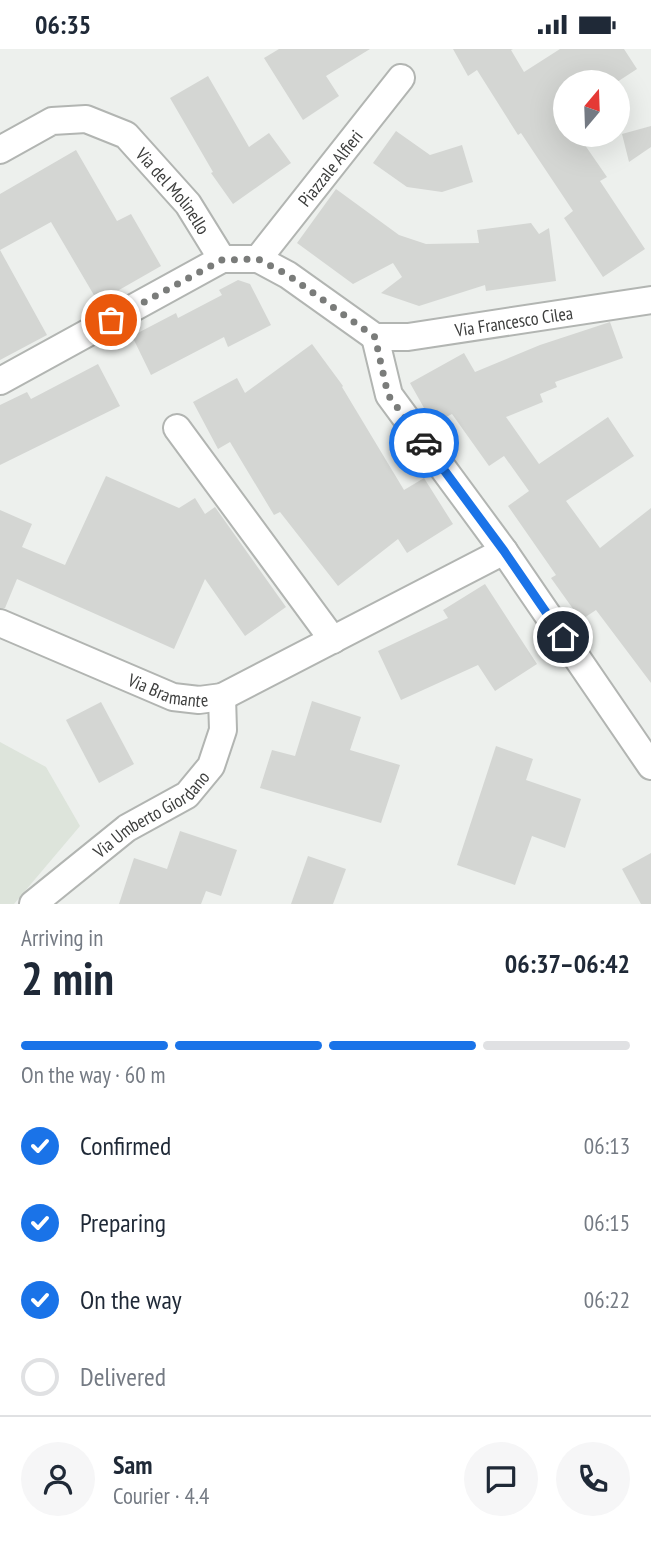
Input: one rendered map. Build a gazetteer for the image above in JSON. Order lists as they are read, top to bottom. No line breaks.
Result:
{"streets":{"street":["Piazzale Alfieri","Via del Molinello","Via Francesco Cilea","Via Bramante","Via Umberto Giordano"]},"crossings":[["Via Bramante","Via Umberto Giordano"]],"north":"top","page":{"status":"06:35","heading":["2 min","Arriving in","06:37–06:42"],"panel":["Sam","Courier · 4.4"],"bar":"On the way · 60 m","list":[["Confirmed","06:13"],["Preparing","06:15"],["On the way","06:22"],"Delivered"]}}
